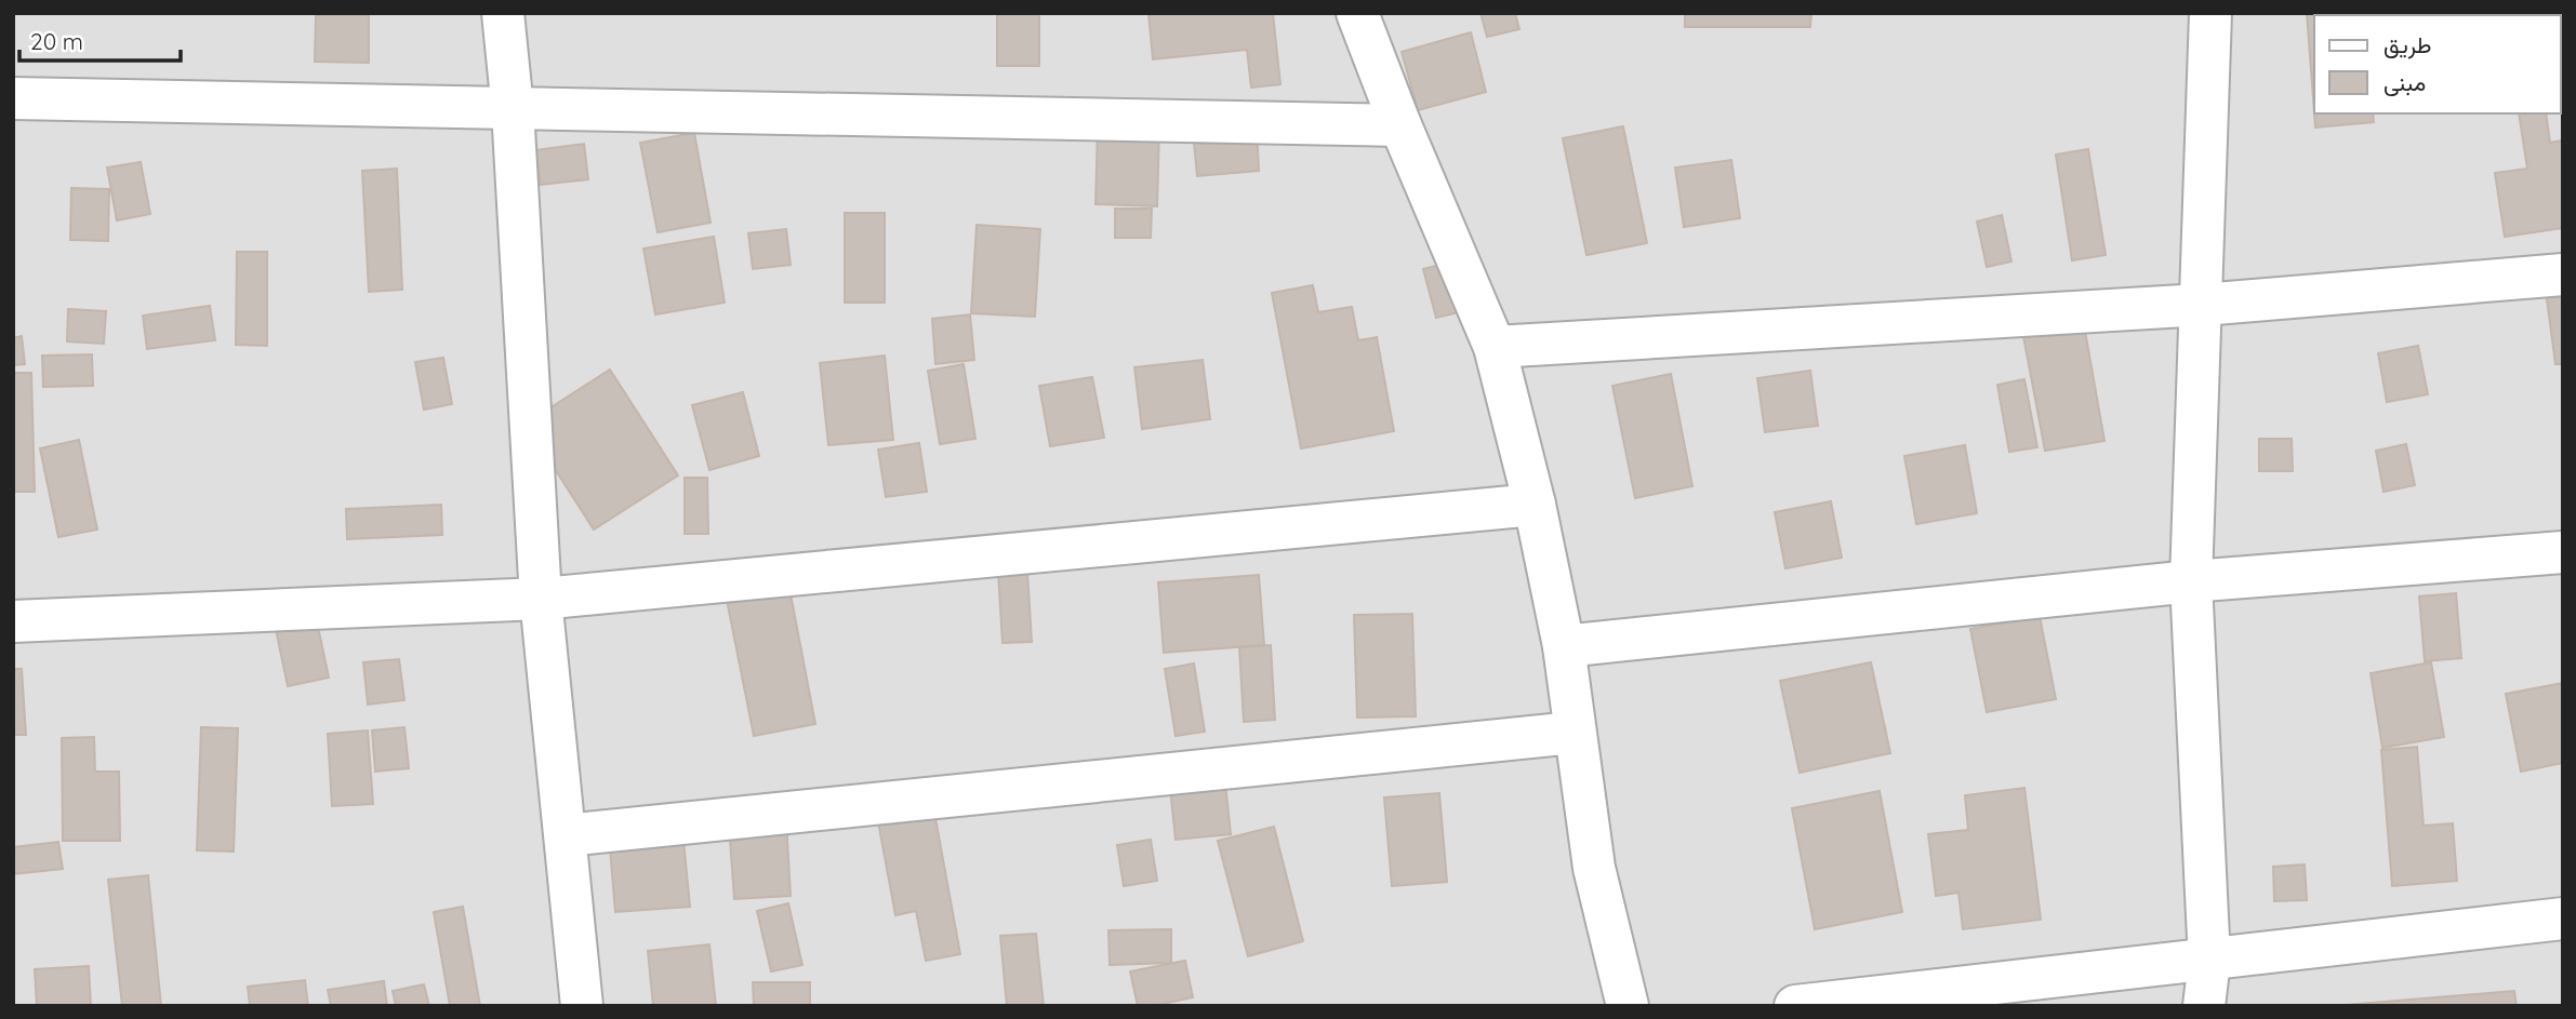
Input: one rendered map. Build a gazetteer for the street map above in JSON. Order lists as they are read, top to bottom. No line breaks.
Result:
{"legend":["طريق","مبنى"],"scale_bar":"20 m"}
